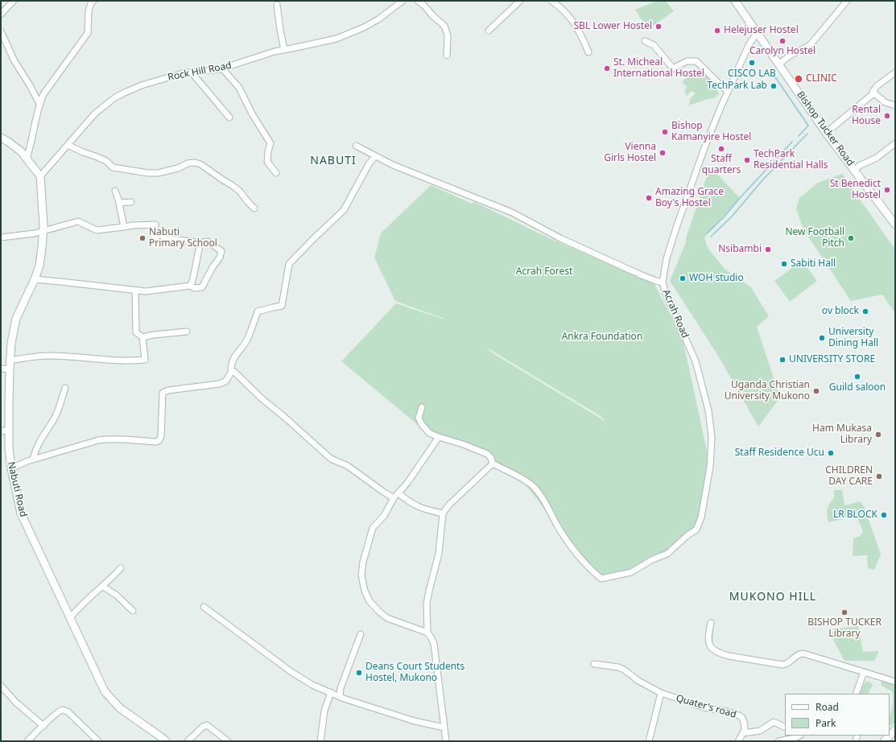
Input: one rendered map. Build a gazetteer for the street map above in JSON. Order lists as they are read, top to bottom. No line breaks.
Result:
{"streets":{"street":["Rock Hill Road","Bishop Tucker Road","Acrah Road","Nabuti Road","Quater's road"]},"crossings":[["Rock Hill Road","Nabuti Road"],["Bishop Tucker Road","Acrah Road"]],"districts":["NABUTI","MUKONO HILL"],"parks":["Acrah Forest","Ankra Foundation"],"places":["SBL Lower Hostel","Helejuser Hostel","Carolyn Hostel","CISCO LAB","St. Micheal International Hostel","CLINIC","TechPark Lab","Rental House","Bishop Kamanyire Hostel","Staff quarters","Vienna Girls Hostel","TechPark Residential Halls","St Benedict Hostel","Amazing Grace Boy's Hostel","Nabuti Primary School","New Football Pitch","Nsibambi","Sabiti Hall","WOH studio","ov block","University Dining Hall","UNIVERSITY STORE","Guild saloon","Uganda Christian University Mukono","Ham Mukasa Library","Staff Residence Ucu","CHILDREN DAY CARE","LR BLOCK","BISHOP TUCKER Library","Deans Court Students Hostel, Mukono"],"legend":["Road","Park"]}
